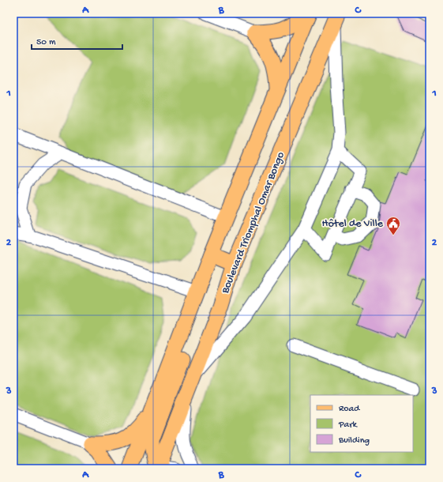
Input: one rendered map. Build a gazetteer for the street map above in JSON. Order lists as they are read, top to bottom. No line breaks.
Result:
{"streets":{"main road":["Boulevard Triomphal Omar Bongo"]},"places":{"public building":["Hôtel de Ville"]},"legend":["Road","Park","Building"],"scale_bar":"50 m","grid":{"columns":["A","B","C"],"rows":["1","2","3"]}}
